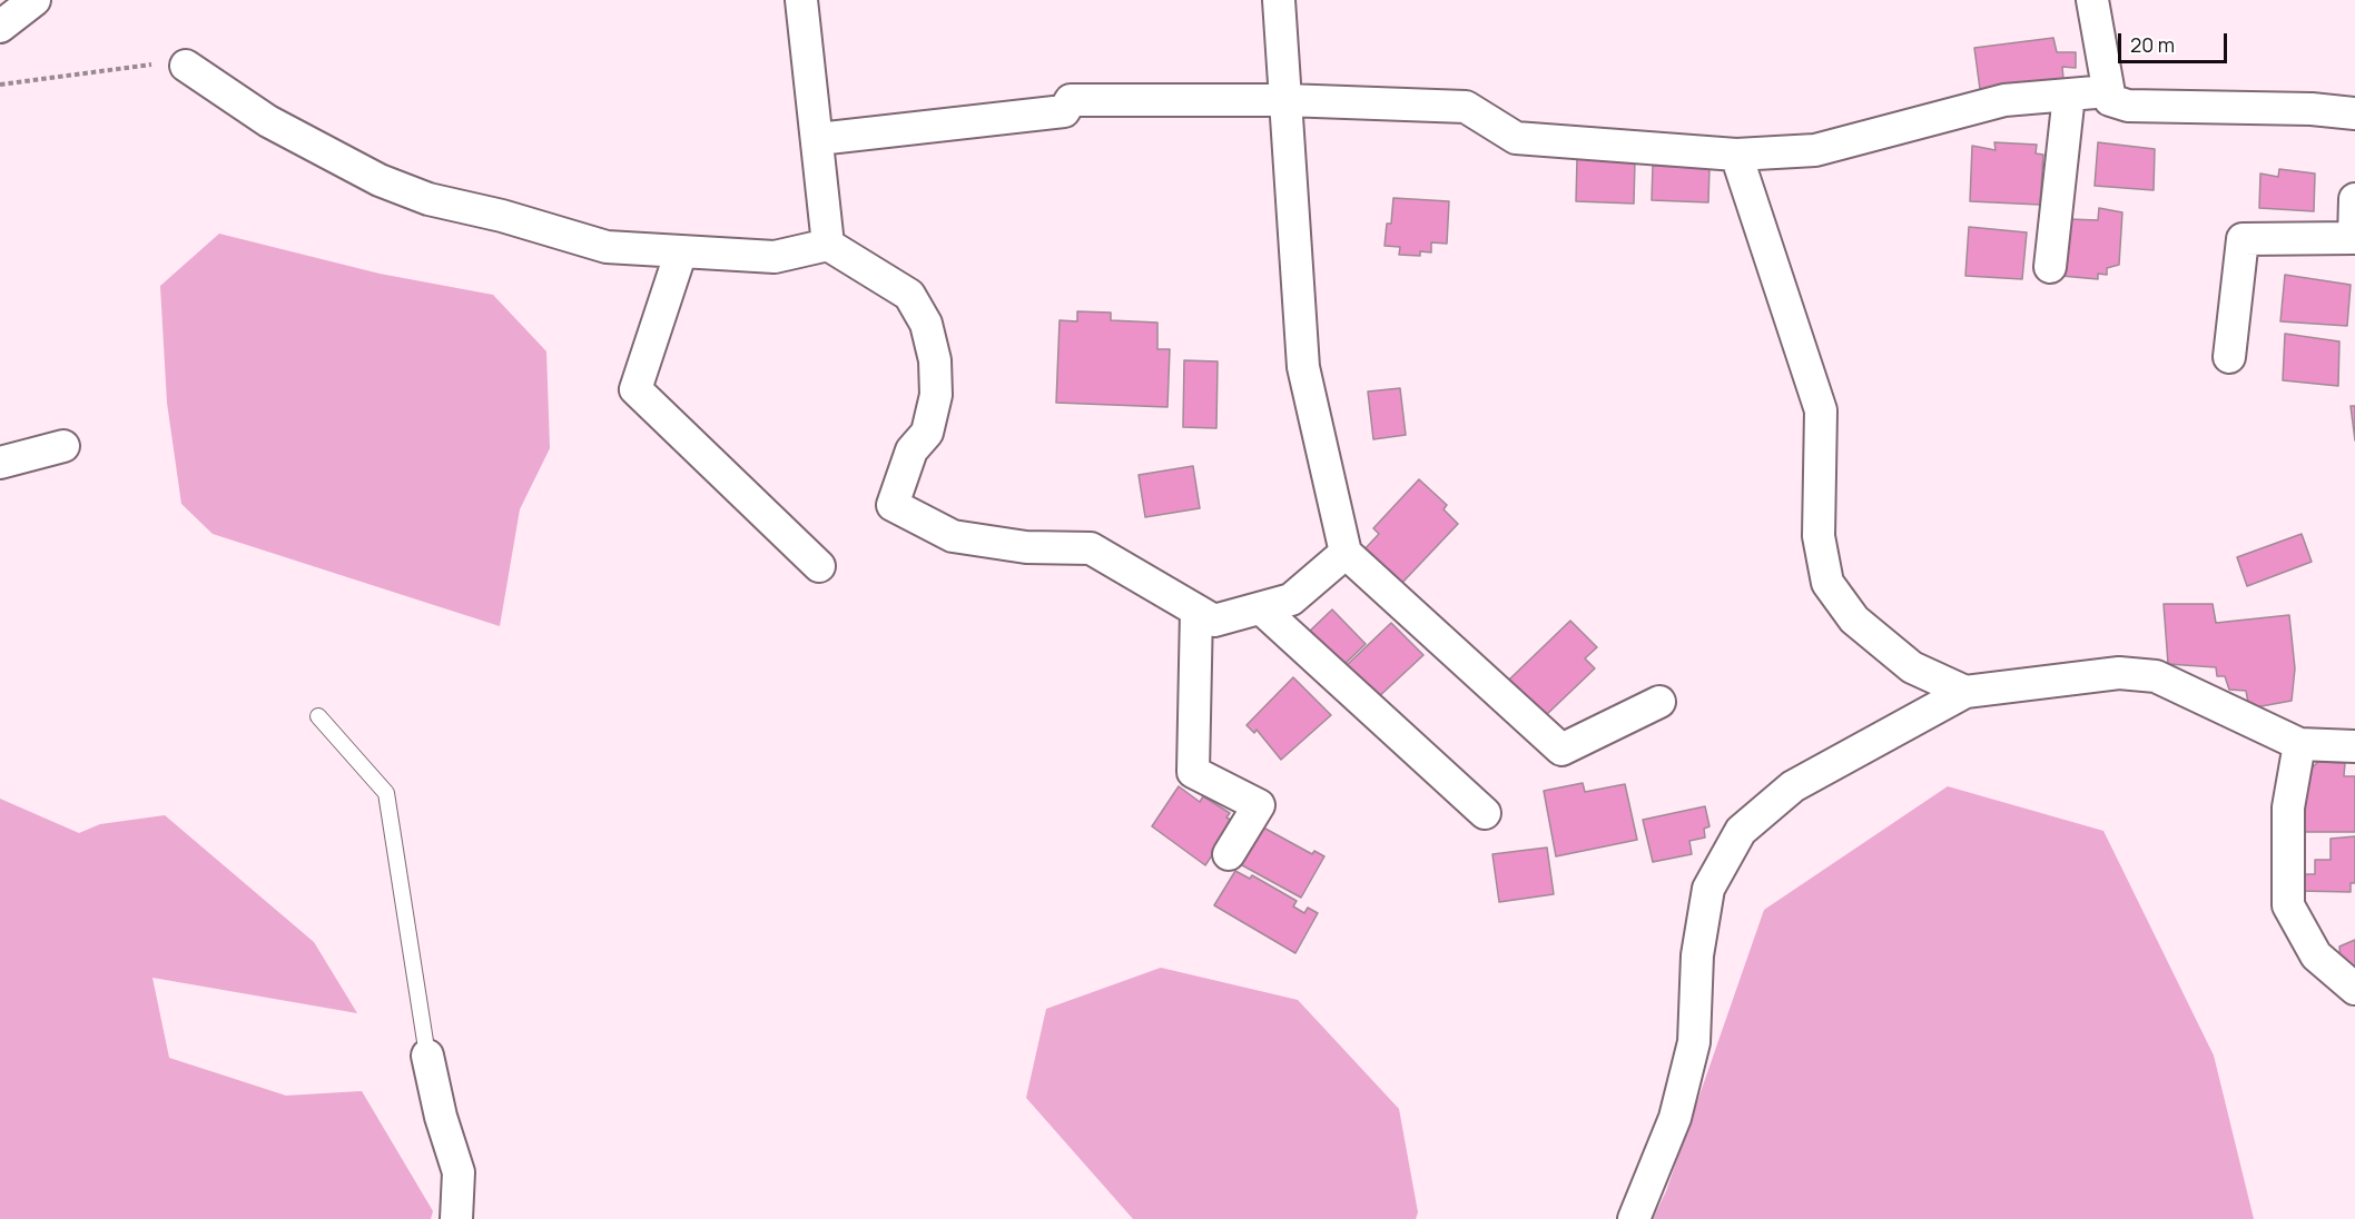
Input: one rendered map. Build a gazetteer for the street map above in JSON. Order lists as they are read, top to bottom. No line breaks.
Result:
{"scale_bar":"20 m"}
